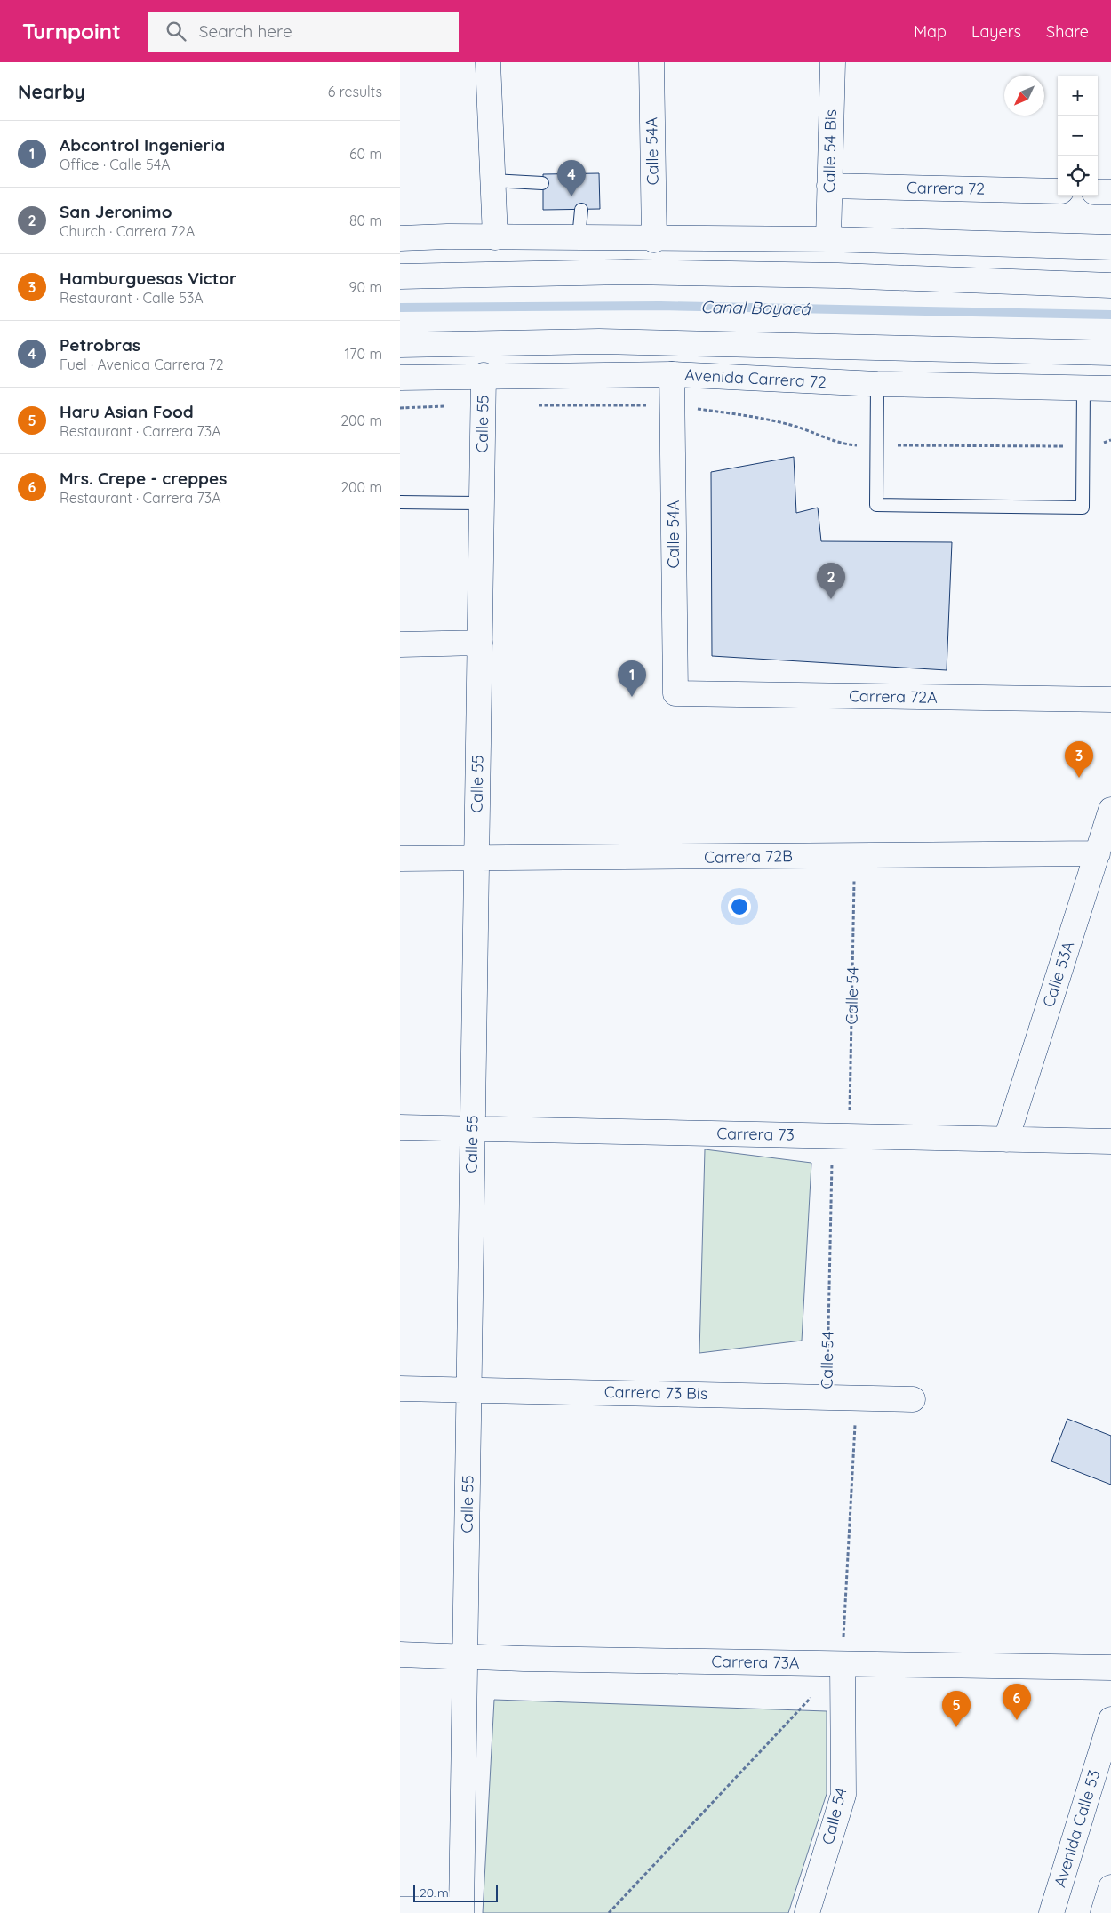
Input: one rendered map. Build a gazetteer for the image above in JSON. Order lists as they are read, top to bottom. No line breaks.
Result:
{"streets":{"main road":["Calle 54A","Calle 54 Bis","Carrera 72","Avenida Carrera 72","Calle 55","Carrera 72A","Carrera 72B","Calle 53A","Calle 54","Carrera 73","Carrera 73 Bis","Carrera 73A","Avenida Calle 53"]},"crossings":[["Calle 54A","Avenida Carrera 72"],["Calle 54A","Carrera 72A"],["Calle 54 Bis","Carrera 72"],["Avenida Carrera 72","Calle 55"],["Calle 55","Carrera 72B"],["Calle 55","Carrera 73"],["Calle 55","Carrera 73 Bis"],["Calle 55","Carrera 73A"],["Carrera 72B","Calle 53A"],["Carrera 72B","Calle 54"],["Calle 53A","Carrera 73"],["Calle 54","Carrera 73"],["Calle 54","Carrera 73 Bis"],["Calle 54","Carrera 73A"]],"water":["Canal Boyacá"],"scale_bar":"20 m","north":"bottom left","page":{"header":"Turnpoint","search":"Search here","nav":["Map","Layers","Share"],"heading":["Nearby","6 results"],"map_buttons":["+","−"],"list":[{"mark":"1","name":"Abcontrol Ingenieria","note":"Office · Calle 54A","value":"60 m"},{"mark":"2","name":"San Jeronimo","note":"Church · Carrera 72A","value":"80 m"},{"mark":"3","name":"Hamburguesas Victor","note":"Restaurant · Calle 53A","value":"90 m"},{"mark":"4","name":"Petrobras","note":"Fuel · Avenida Carrera 72","value":"170 m"},{"mark":"5","name":"Haru Asian Food","note":"Restaurant · Carrera 73A","value":"200 m"},{"mark":"6","name":"Mrs. Crepe - creppes","note":"Restaurant · Carrera 73A","value":"200 m"}],"pins":["4","2","1","3","6","5"],"scale":"20 m"}}
